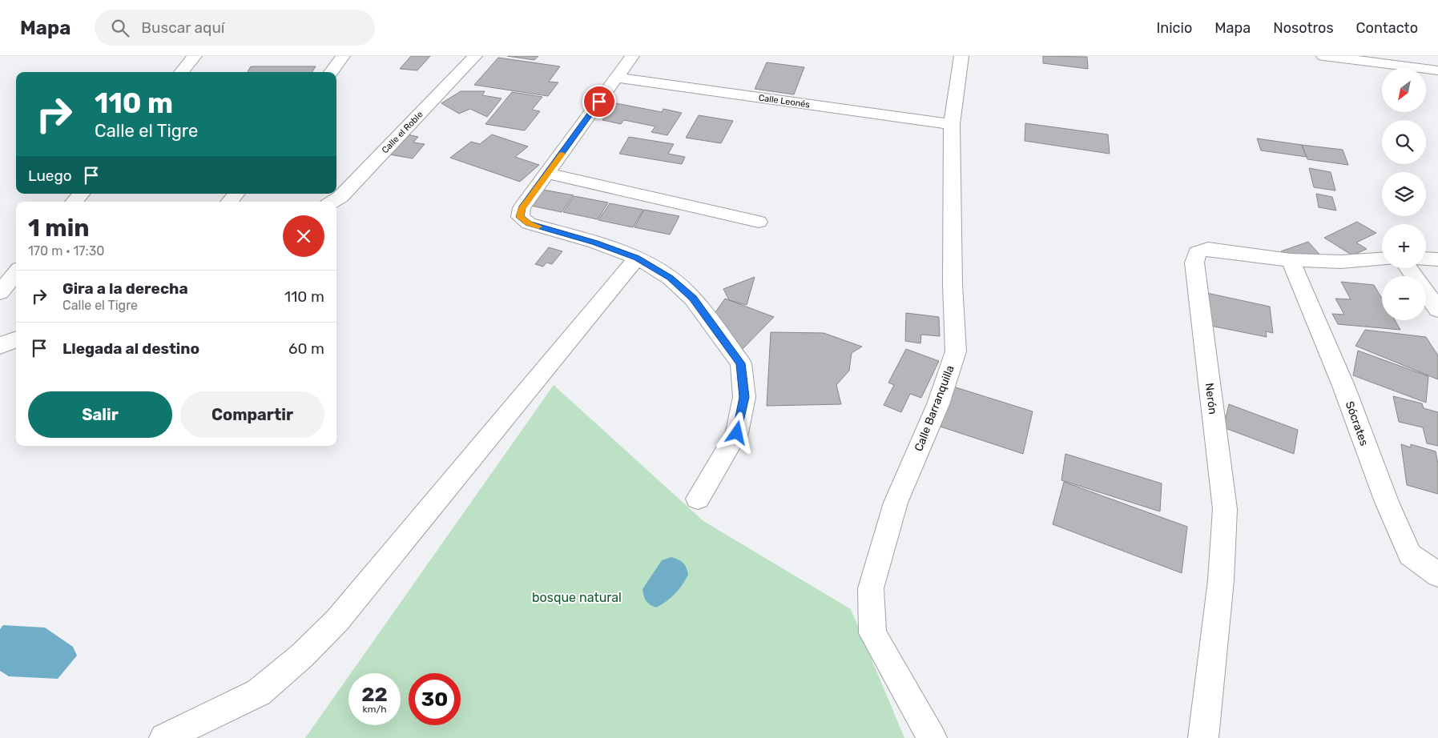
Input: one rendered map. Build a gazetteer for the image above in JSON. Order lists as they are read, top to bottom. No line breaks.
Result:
{"streets":{"street":["Calle Leonés","Calle el Roble","Nerón","Calle Barranquilla","Sócrates"]},"crossings":[["Calle Leonés","Calle Barranquilla"],["Nerón","Sócrates"]],"parks":["bosque natural"],"north":"bottom left","page":{"header":"Mapa","search":"Buscar aquí","nav":["Inicio","Mapa","Nosotros","Contacto"],"map_buttons":["+","−"],"turn":["110 m","Calle el Tigre"],"then":"Luego","heading":["1 min","170 m · 17:30"],"list":[{"name":"Gira a la derecha","note":"Calle el Tigre","value":"110 m"},{"name":"Llegada al destino","value":"60 m"}],"buttons":["Salir","Compartir"],"speed":"22 km/h","limit":"30"}}
